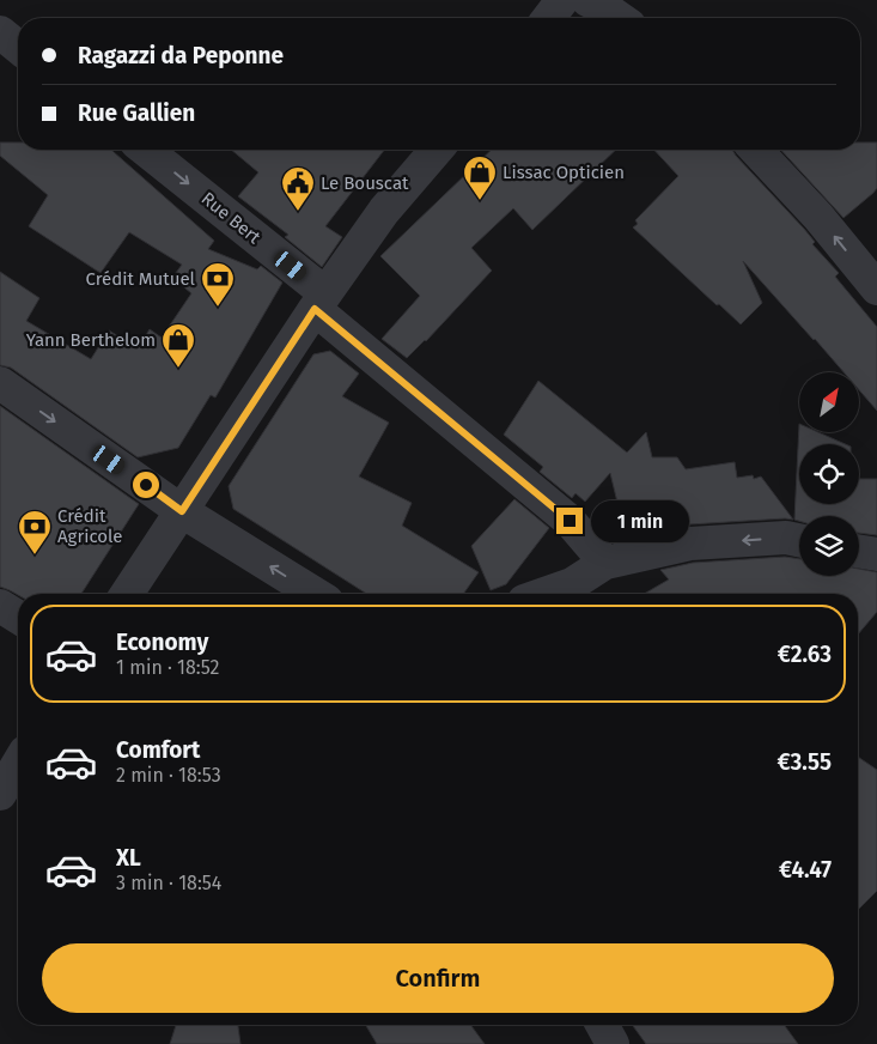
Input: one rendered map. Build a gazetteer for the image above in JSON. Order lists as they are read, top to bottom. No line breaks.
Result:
{"streets":{"street":["Rue Bert"]},"places":{"shop":["Lissac Opticien","Yann Berthelom"],"public building":["Le Bouscat"],"bank":["Crédit Mutuel","Crédit Agricole"]},"north":"top right","page":{"banner":["Ragazzi da Peponne","Rue Gallien"],"bubble":"1 min","list":[{"name":"Economy","note":"1 min · 18:52","value":"€2.63"},{"name":"Comfort","note":"2 min · 18:53","value":"€3.55"},{"name":"XL","note":"3 min · 18:54","value":"€4.47"}],"buttons":"Confirm"}}
